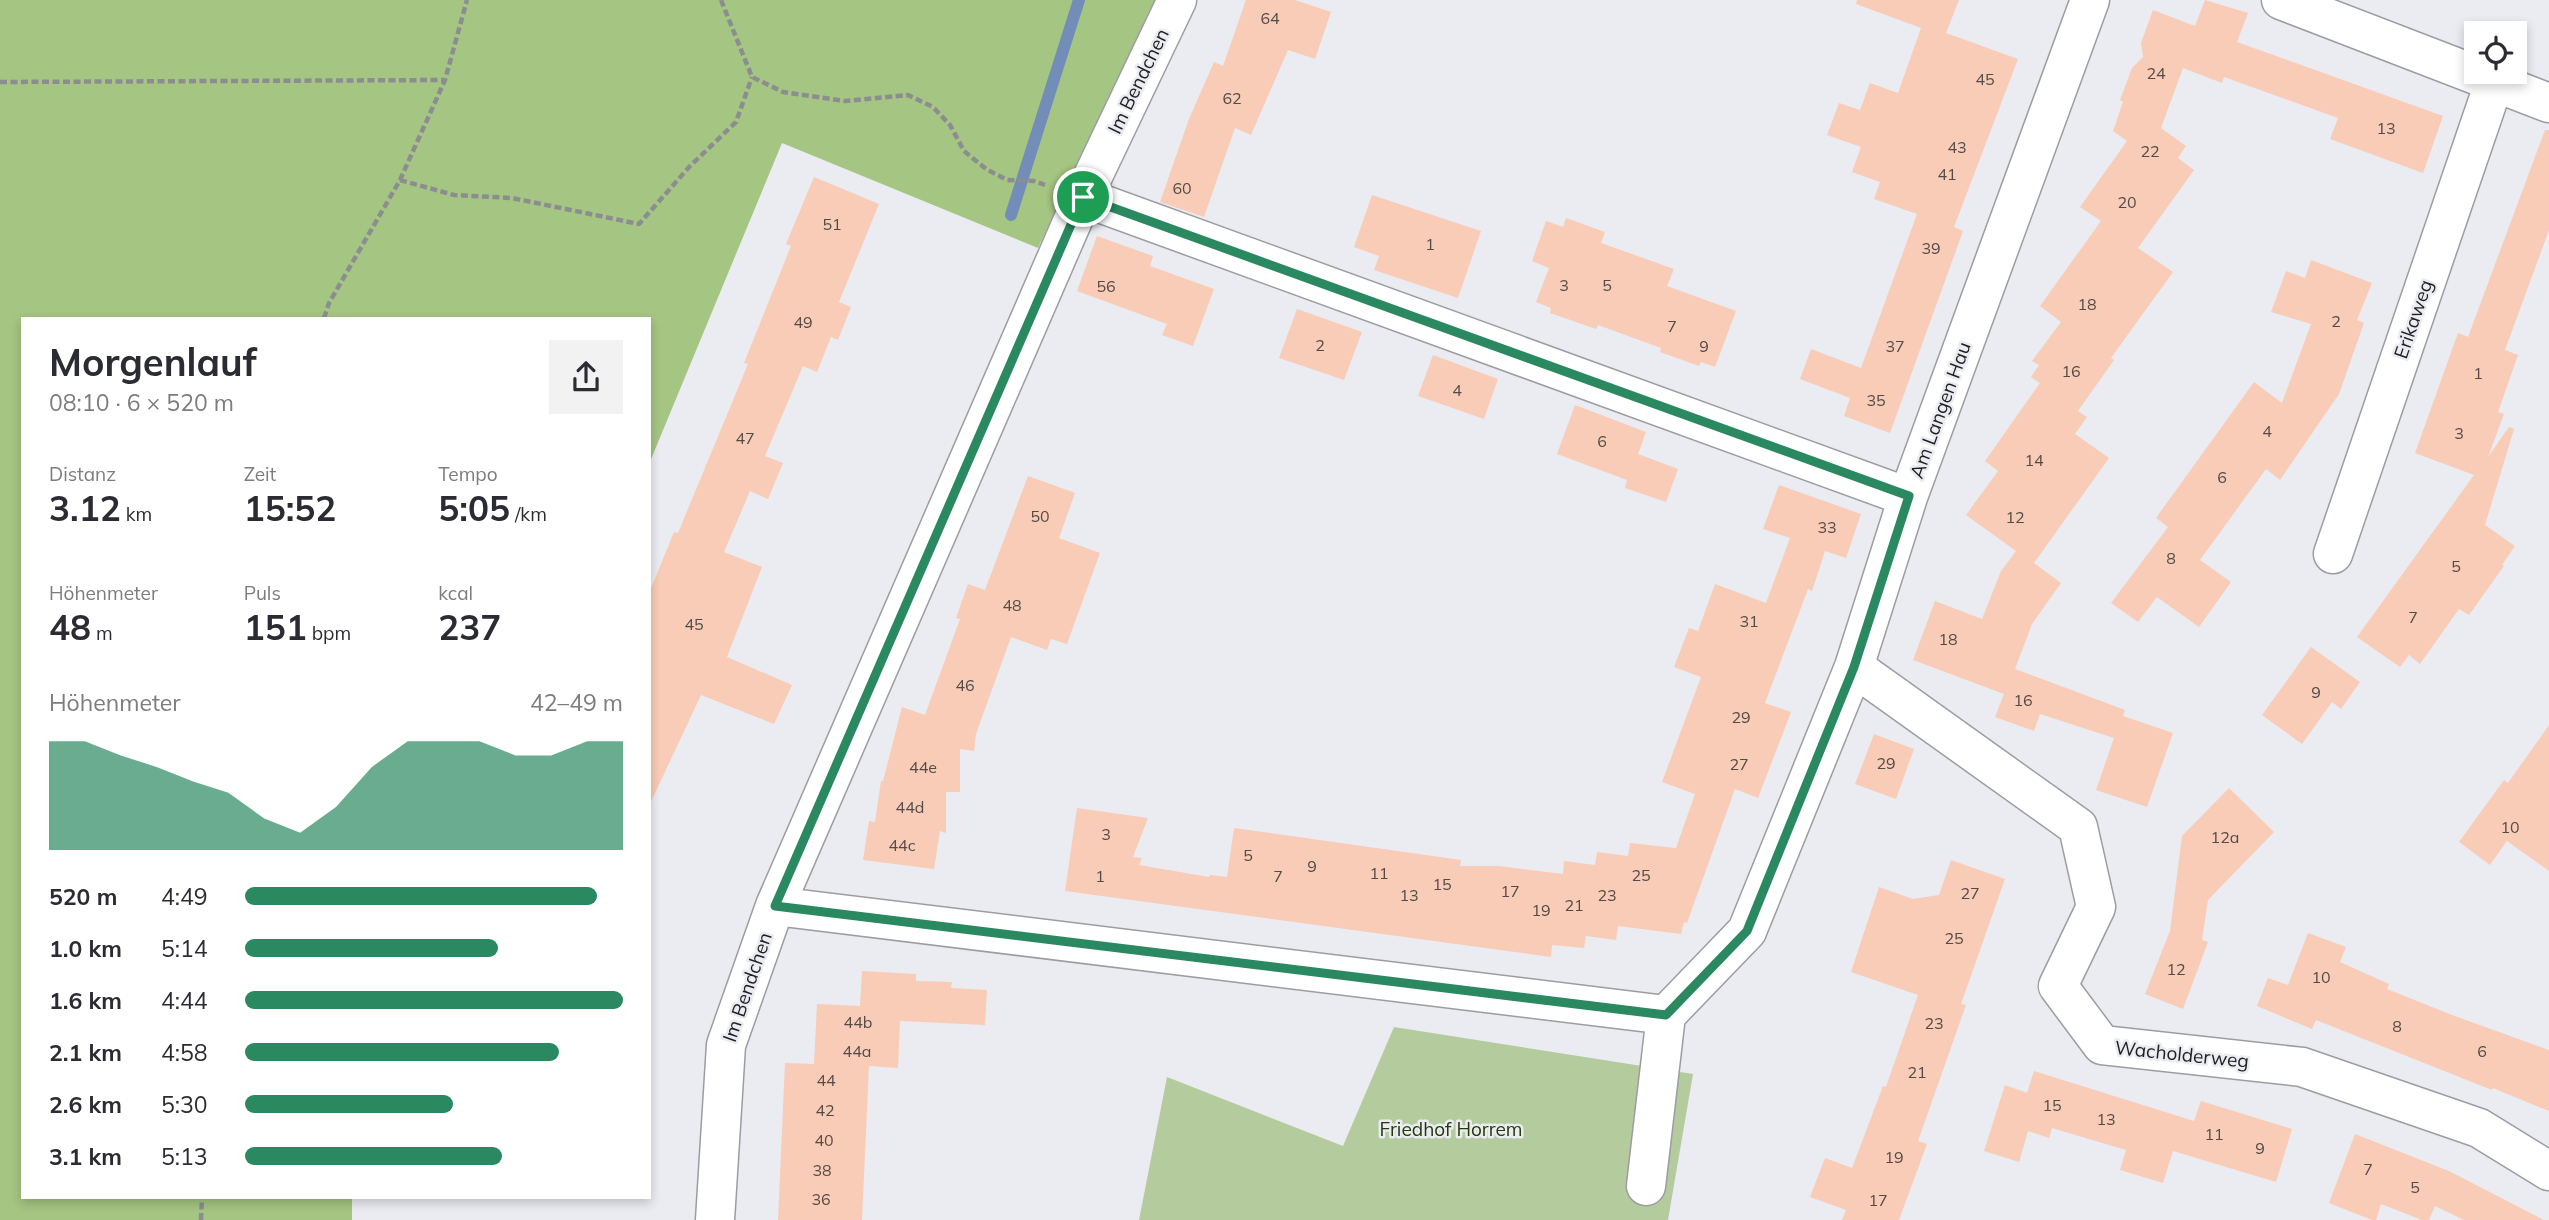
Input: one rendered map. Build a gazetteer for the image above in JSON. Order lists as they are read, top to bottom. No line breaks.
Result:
{"streets":{"street":["Im Bendchen","Erikaweg","Am Langen Hau","Wacholderweg"]},"crossings":[["Am Langen Hau","Wacholderweg"]],"parks":["Friedhof Horrem"],"house_numbers":["64","24","45","62","13","43","22","41","60","20","51","1","39","3","5","56","18","2","49","7","2","9","37","16","1","4","35","4","3","47","6","14","6","50","12","33","8","5","48","7","31","45","18","46","9","16","29","29","27","44e","44d","10","3","12a","44c","5","9","11","25","1","7","15","17","27","13","23","21","19","25","12","10","44b","23","8","44a","6","21","44","15","42","13","11","40","9","19","7","38","5","36","17"],"page":{"heading":["Morgenlauf","08:10 · 6 × 520 m"],"stats":[["Distanz","3.12 km"],["Zeit","15:52"],["Tempo","5:05 /km"],["Höhenmeter","48 m"],["Puls","151 bpm"],["kcal","237"]],"chart":["Höhenmeter","42–49 m"],"list":[{"name":"520 m","note":"4:49"},{"name":"1.0 km","note":"5:14"},{"name":"1.6 km","note":"4:44"},{"name":"2.1 km","note":"4:58"},{"name":"2.6 km","note":"5:30"},{"name":"3.1 km","note":"5:13"}]}}
